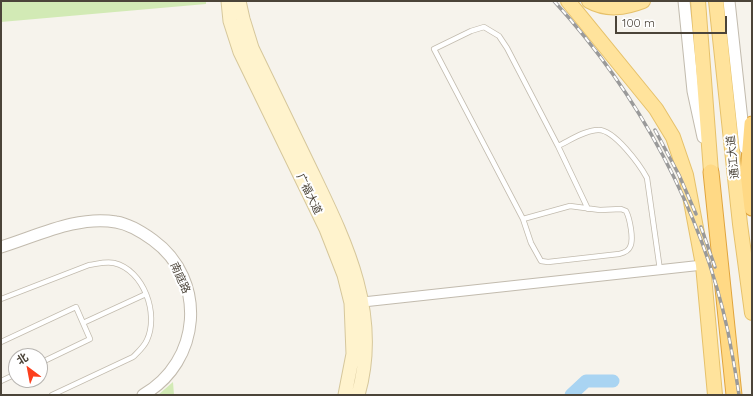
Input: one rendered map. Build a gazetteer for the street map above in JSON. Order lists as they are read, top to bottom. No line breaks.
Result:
{"streets":{"highway":["通江大道"],"main road":["广福大道"],"street":["南庭路"]},"scale_bar":"100 m","north":"top left"}
